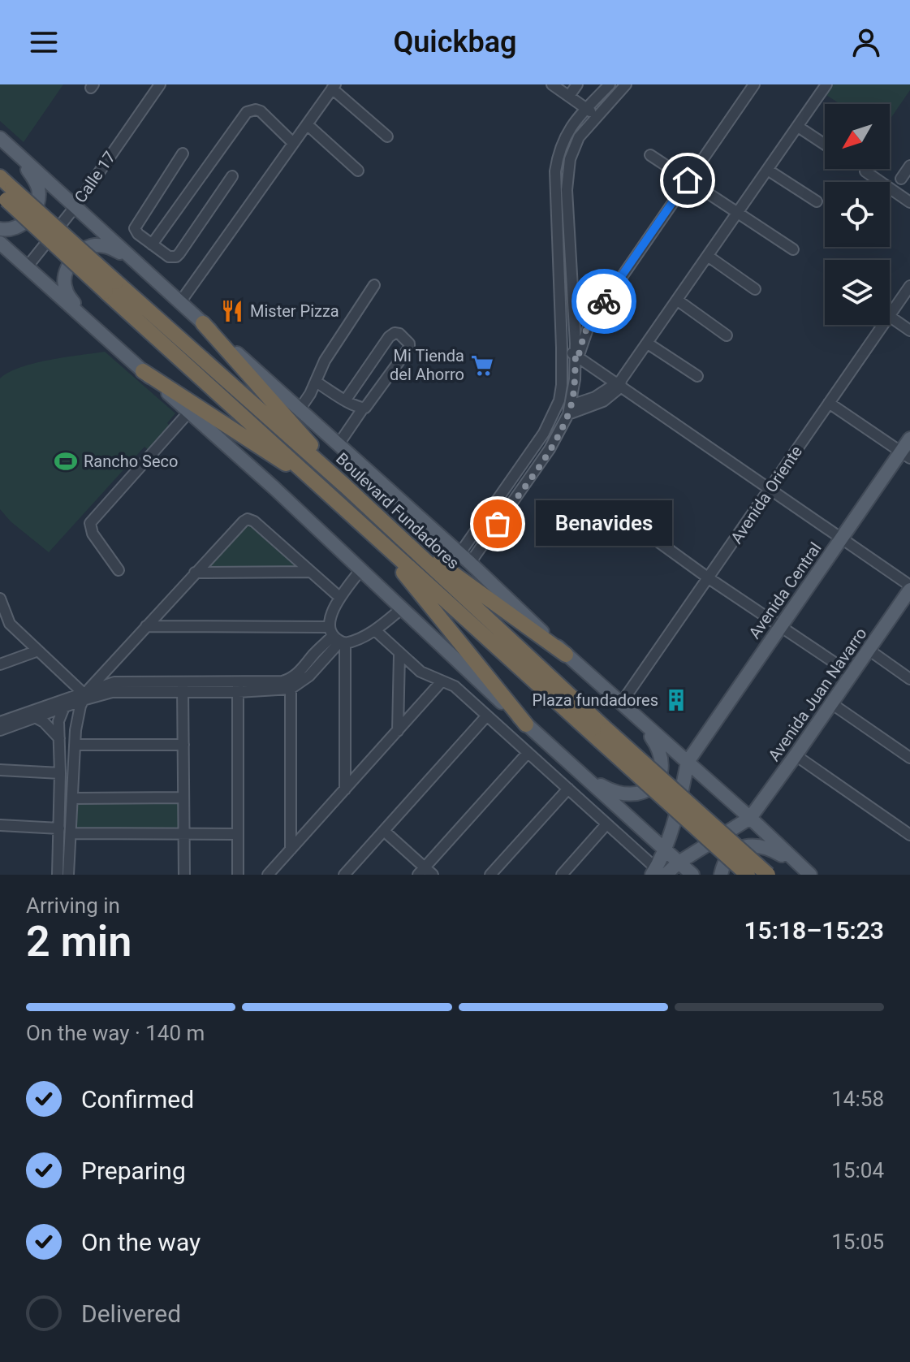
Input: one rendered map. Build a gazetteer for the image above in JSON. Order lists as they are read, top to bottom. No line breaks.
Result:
{"streets":{"highway":["Boulevard Fundadores"],"main road":["Avenida Central","Avenida Juan Navarro"],"street":["Calle 17","Avenida Oriente"]},"places":{"restaurant":["Mister Pizza"],"supermarket":["Mi Tienda del Ahorro"],"sports":["Rancho Seco"],"other":["Benavides"],"building":["Plaza fundadores"]},"north":"bottom left","page":{"header":"Quickbag","bubble":"Benavides","heading":["2 min","Arriving in","15:18–15:23"],"bar":"On the way · 140 m","list":[["Confirmed","14:58"],["Preparing","15:04"],["On the way","15:05"],"Delivered"]}}
